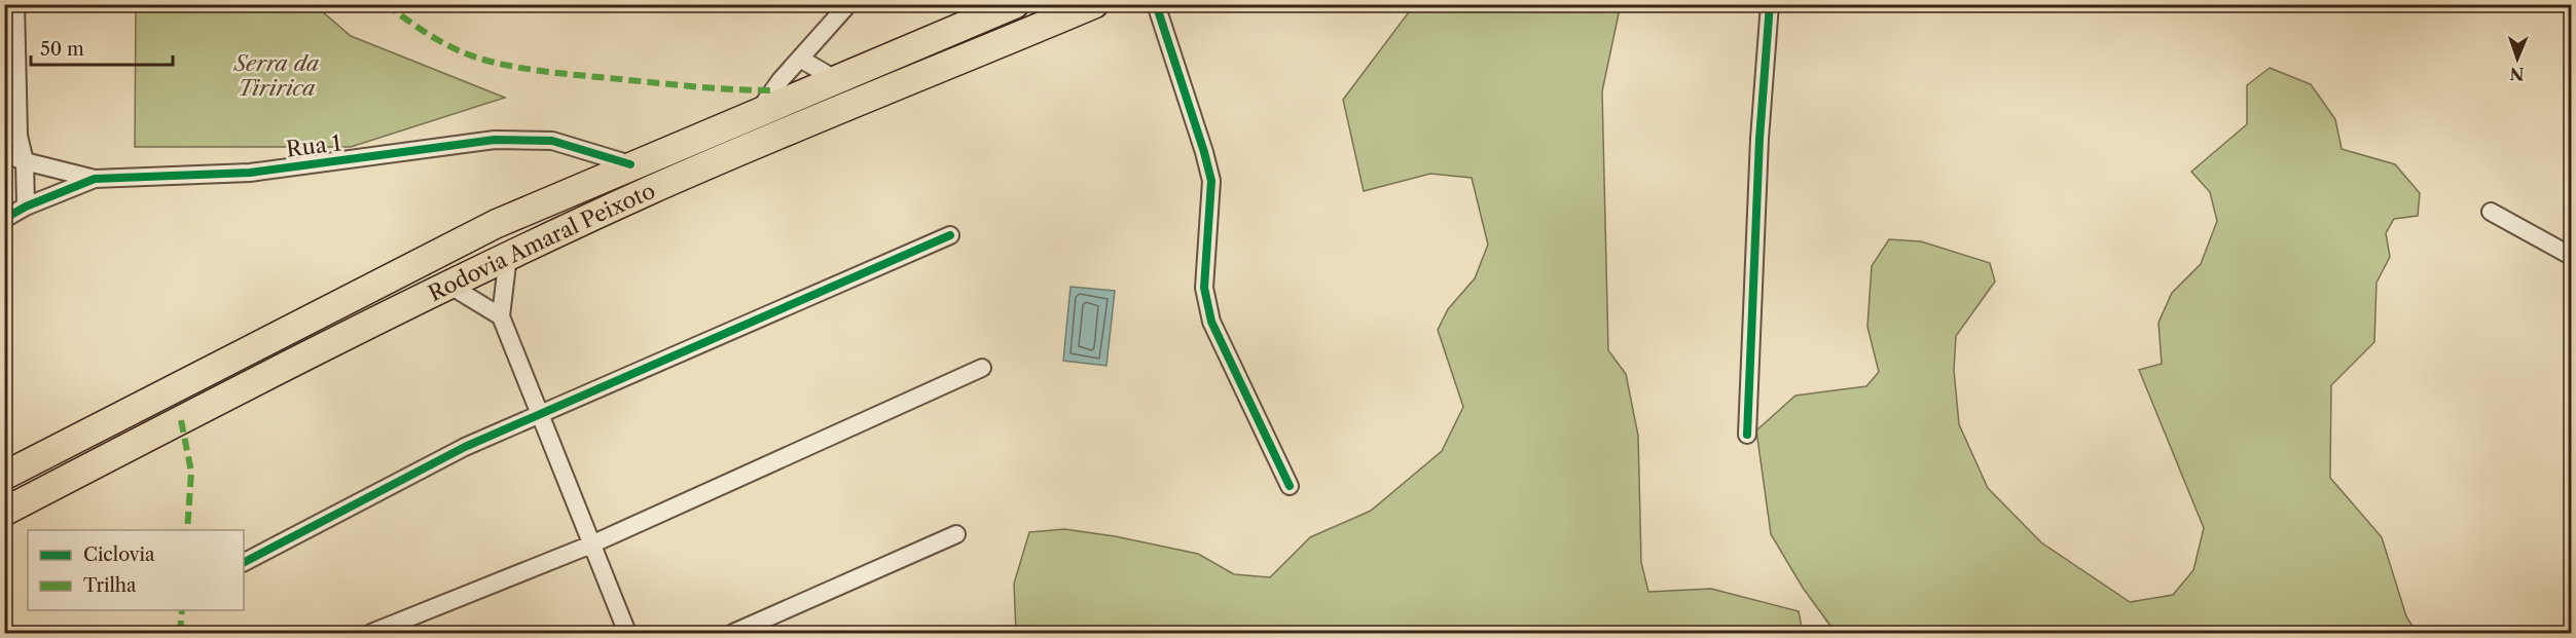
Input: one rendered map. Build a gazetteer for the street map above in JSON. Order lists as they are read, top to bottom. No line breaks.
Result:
{"streets":{"highway":["Rodovia Amaral Peixoto"],"street":["Rua 1"]},"crossings":[["Rua 1","Rodovia Amaral Peixoto"]],"parks":["Serra da Tiririca"],"legend":["Ciclovia","Trilha"],"scale_bar":"50 m","north":"bottom"}
